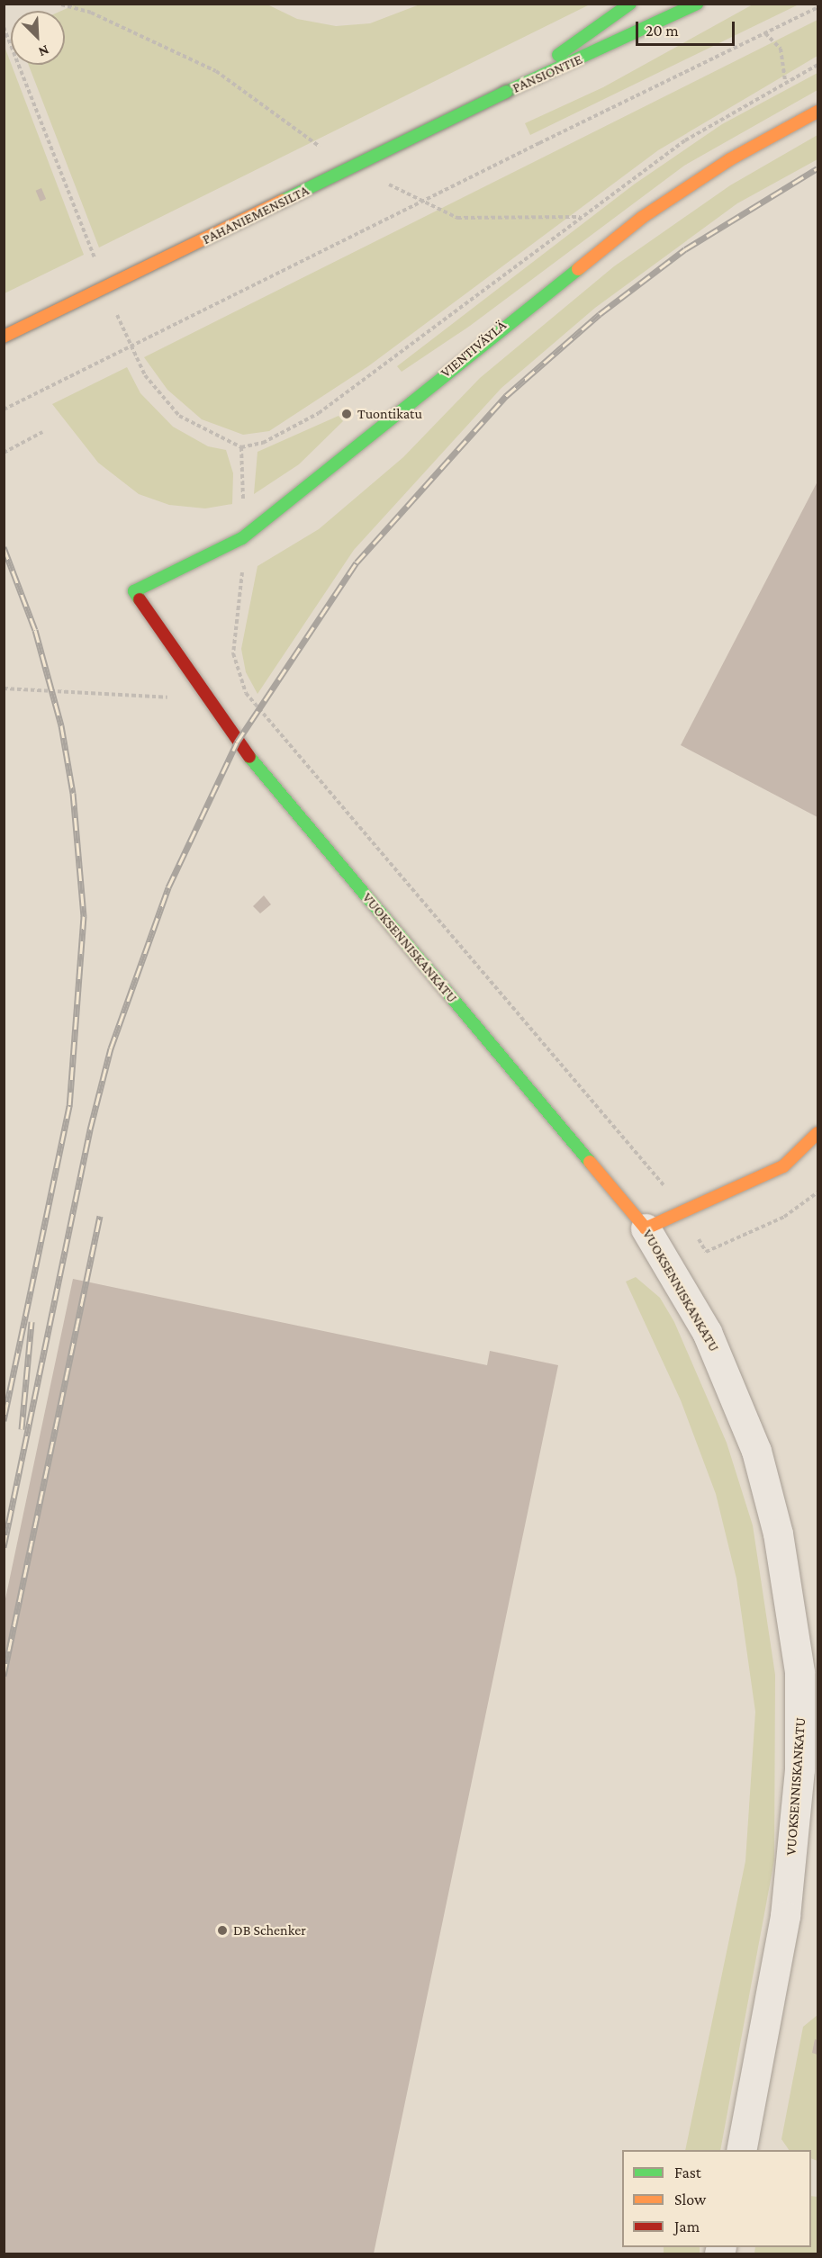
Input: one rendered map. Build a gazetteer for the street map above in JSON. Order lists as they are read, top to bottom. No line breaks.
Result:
{"streets":{"street":["PANSIONTIE","PAHANIEMENSILTA","VIENTIVÄYLÄ","VUOKSENNISKANKATU"]},"crossings":[["PANSIONTIE","PAHANIEMENSILTA"],["VIENTIVÄYLÄ","VUOKSENNISKANKATU"]],"places":["Tuontikatu","DB Schenker"],"legend":["Fast","Slow","Jam"],"scale_bar":"20 m","north":"bottom right"}
